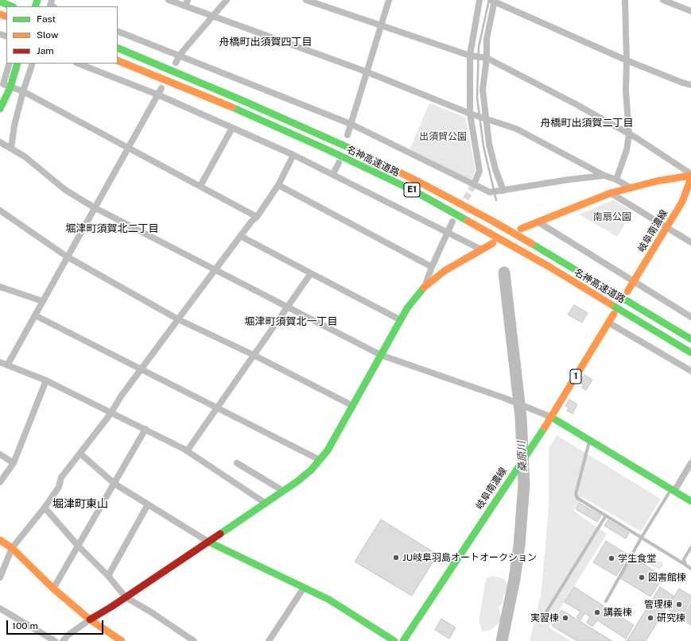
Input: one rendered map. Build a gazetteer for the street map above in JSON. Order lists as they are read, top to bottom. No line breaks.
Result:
{"streets":{"main road":["名神高速道路","E1","岐阜南濃線","1"]},"districts":["舟橋町出須賀四丁目","舟橋町出須賀二丁目","堀津町須賀北二丁目","堀津町須賀北一丁目","堀津町東山"],"water":["桑原川"],"parks":["出須賀公園","南扇公園"],"places":["JU岐阜羽島オートオークション","学生食堂","図書館棟","管理棟","講義棟","実習棟","研究棟"],"legend":["Fast","Slow","Jam"],"scale_bar":"100 m"}
